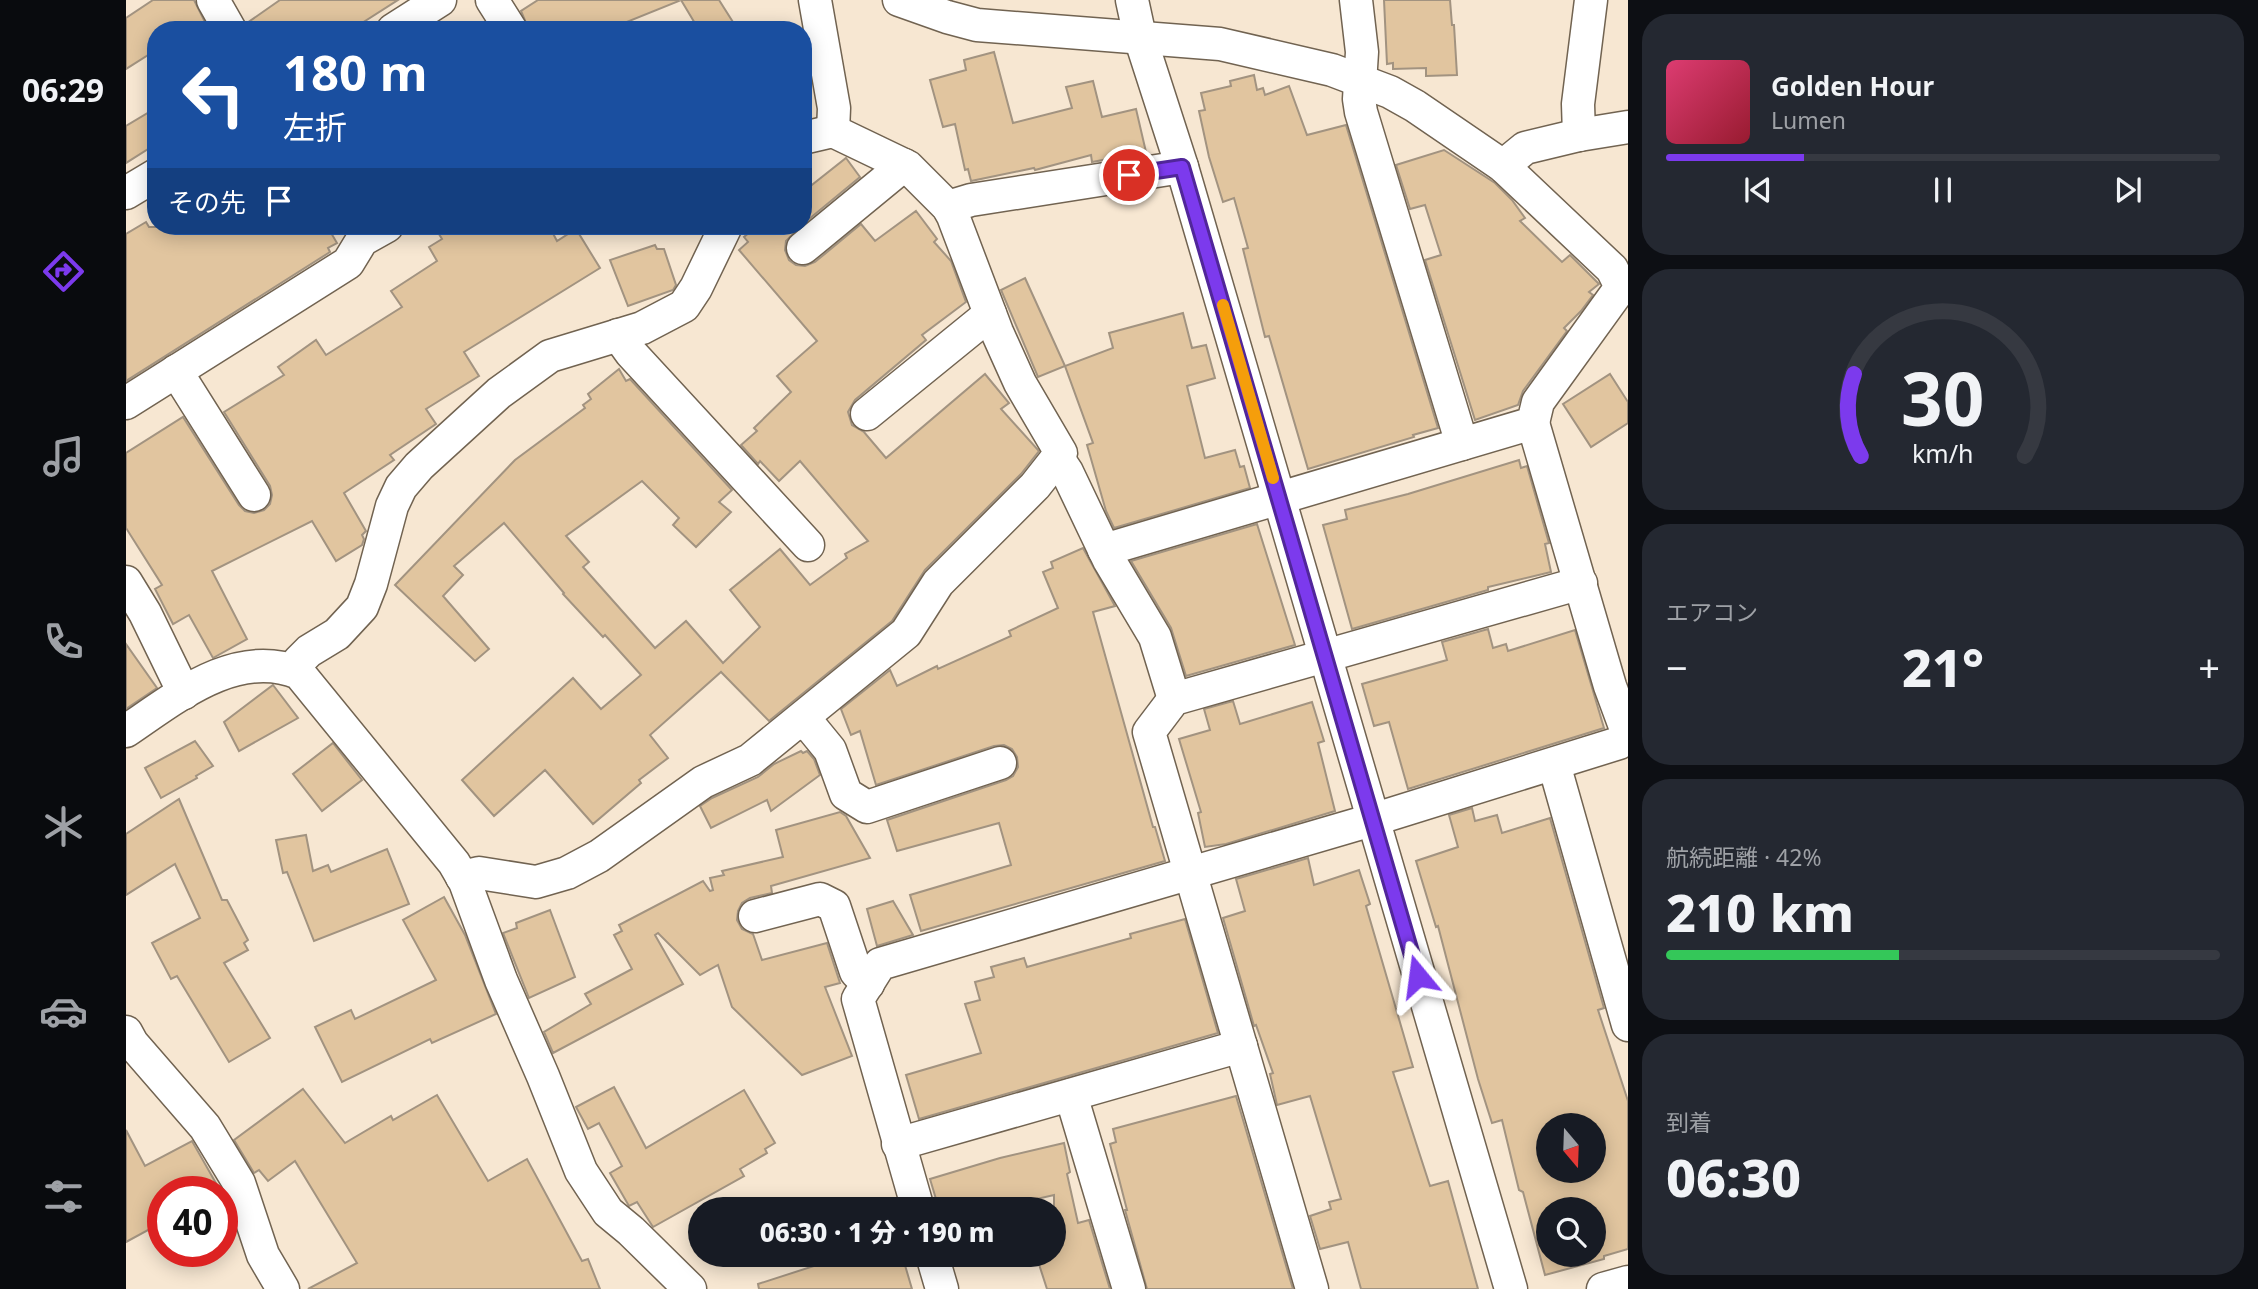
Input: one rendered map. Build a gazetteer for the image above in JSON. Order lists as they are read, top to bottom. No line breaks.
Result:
{"north":"bottom","page":{"tabs":"06:29","turn":["180 m","左折"],"song":["Golden Hour","Lumen"],"then":"その先","tile":["エアコン",["航続距離 · 42%","210 km"],["到着","06:30"]],"heat":["−","21°","+"],"limit":"40","trip":"06:30 · 1 分 · 190 m","gauge":["30","km/h"]}}
